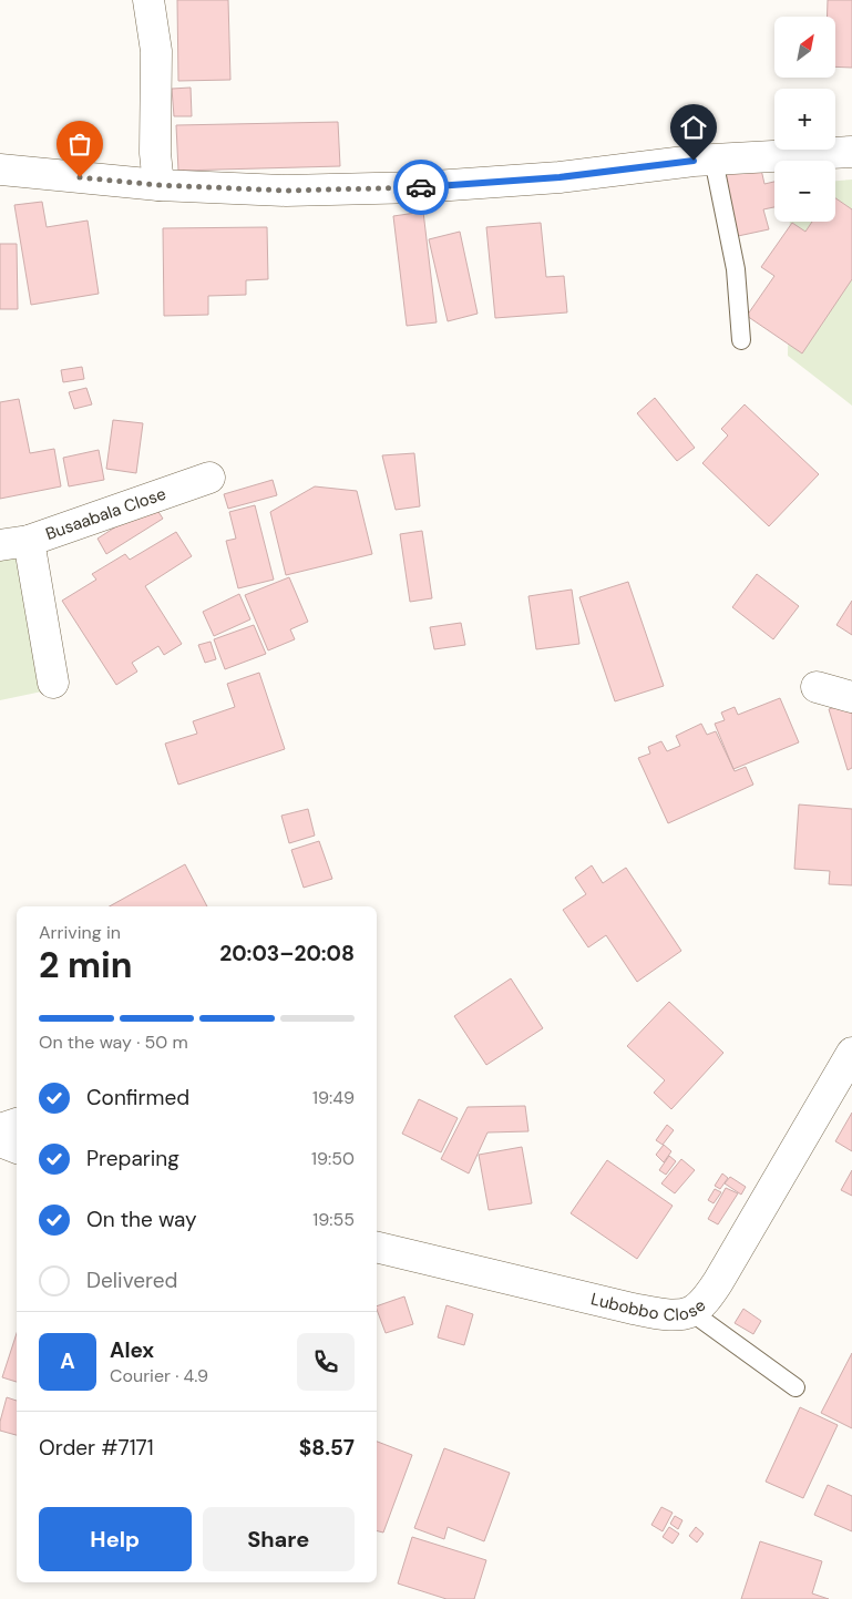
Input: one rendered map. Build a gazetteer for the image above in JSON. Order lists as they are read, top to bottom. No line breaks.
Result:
{"streets":{"street":["Busaabala Close","Lubobbo Close"]},"north":"top right","page":{"map_buttons":["+","−"],"heading":["2 min","Arriving in","20:03–20:08"],"panel":["Alex","Courier · 4.9","Order #7171","$8.57"],"bar":"On the way · 50 m","list":[["Confirmed","19:49"],["Preparing","19:50"],["On the way","19:55"],"Delivered"],"round":"A","buttons":["Help","Share"]}}
